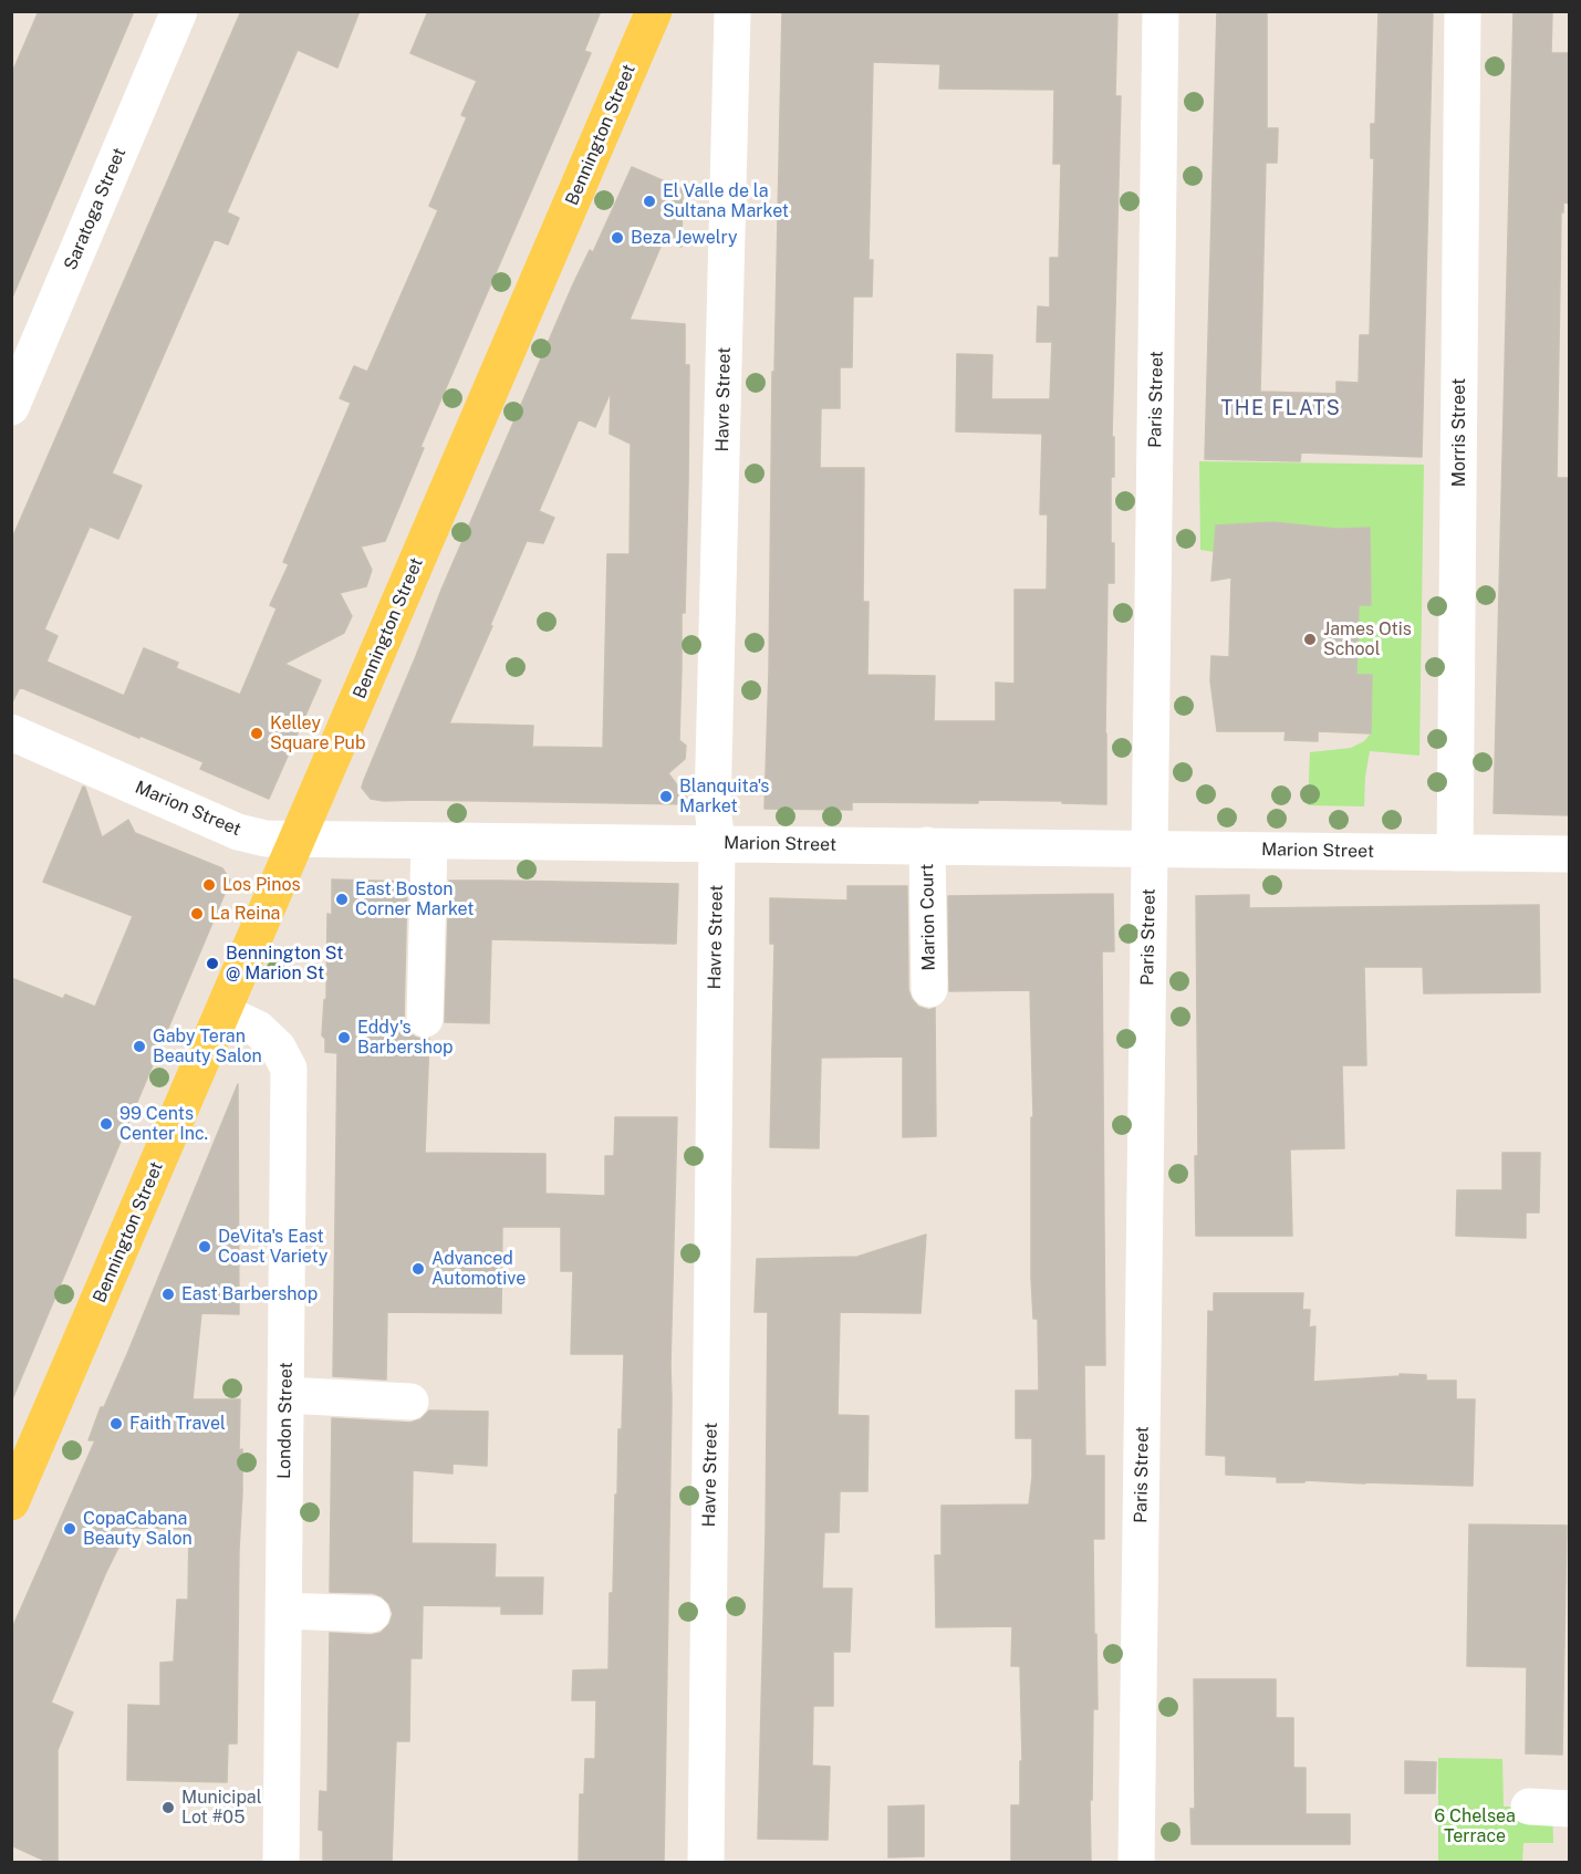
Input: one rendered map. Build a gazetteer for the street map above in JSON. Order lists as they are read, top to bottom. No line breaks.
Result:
{"streets":{"main road":["Bennington Street"],"street":["Saratoga Street","Havre Street","Paris Street","Morris Street","Marion Street","Marion Court","London Street"]},"crossings":[["Bennington Street","Marion Street"],["Bennington Street","London Street"],["Havre Street","Marion Street"],["Paris Street","Marion Street"],["Morris Street","Marion Street"],["Marion Street","Marion Court"]],"districts":["THE FLATS"],"parks":["6 Chelsea Terrace"],"places":["El Valle de la Sultana Market","Beza Jewelry","James Otis School","Kelley Square Pub","Blanquita's Market","Los Pinos","East Boston Corner Market","La Reina","Bennington St @ Marion St","Eddy's Barbershop","Gaby Teran Beauty Salon","99 Cents Center Inc.","DeVita's East Coast Variety","Advanced Automotive","East Barbershop","Faith Travel","CopaCabana Beauty Salon","Municipal Lot #05"]}
